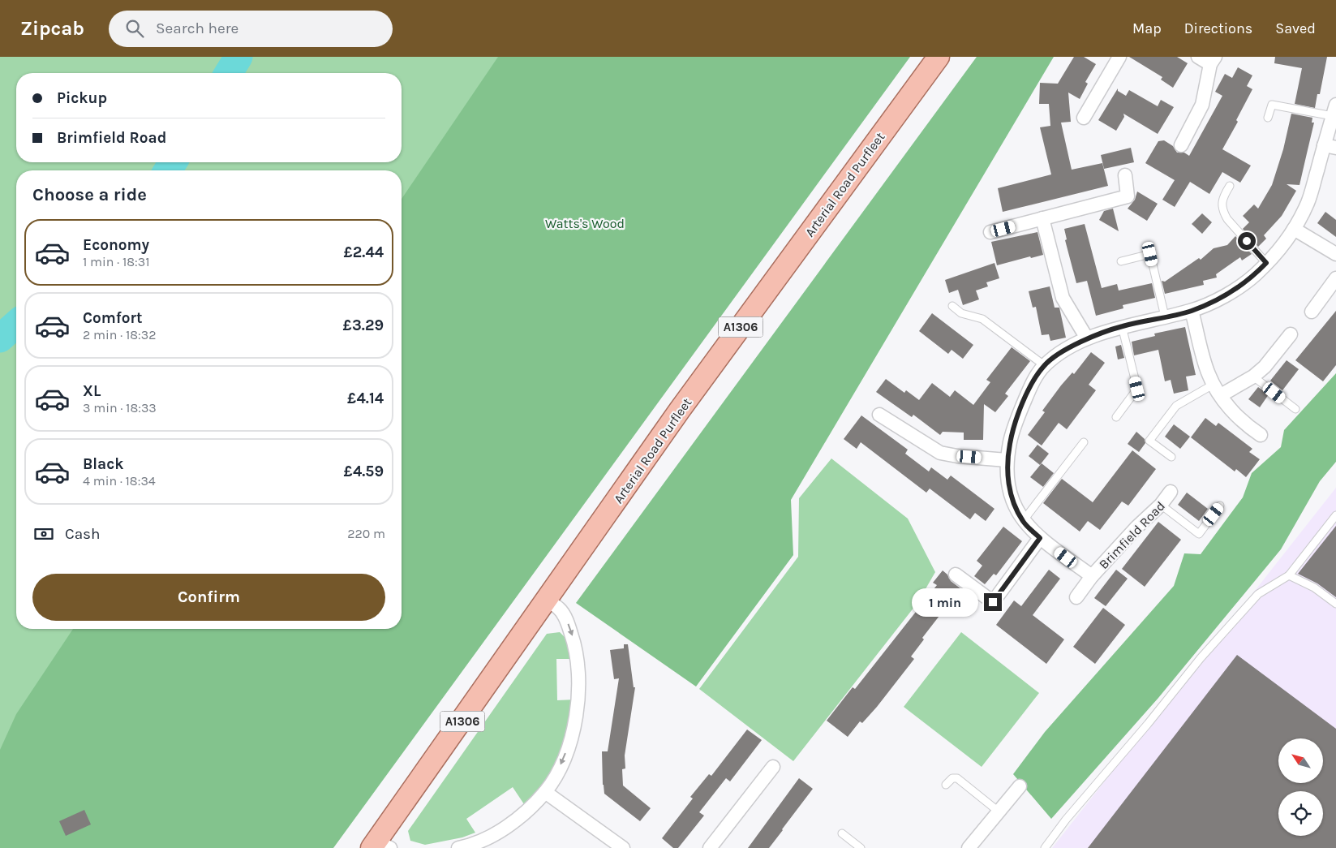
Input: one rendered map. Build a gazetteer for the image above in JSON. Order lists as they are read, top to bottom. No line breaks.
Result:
{"streets":{"main road":["Arterial Road Purfleet","A1306"],"street":["Brimfield Road"]},"parks":["Watts's Wood"],"north":"top left","page":{"header":"Zipcab","search":"Search here","nav":["Map","Directions","Saved"],"banner":["Pickup","Brimfield Road"],"heading":"Choose a ride","list":[{"name":"Economy","note":"1 min · 18:31","value":"£2.44"},{"name":"Comfort","note":"2 min · 18:32","value":"£3.29"},{"name":"XL","note":"3 min · 18:33","value":"£4.14"},{"name":"Black","note":"4 min · 18:34","value":"£4.59"}],"pay":["Cash","220 m"],"buttons":"Confirm","bubble":"1 min"}}
